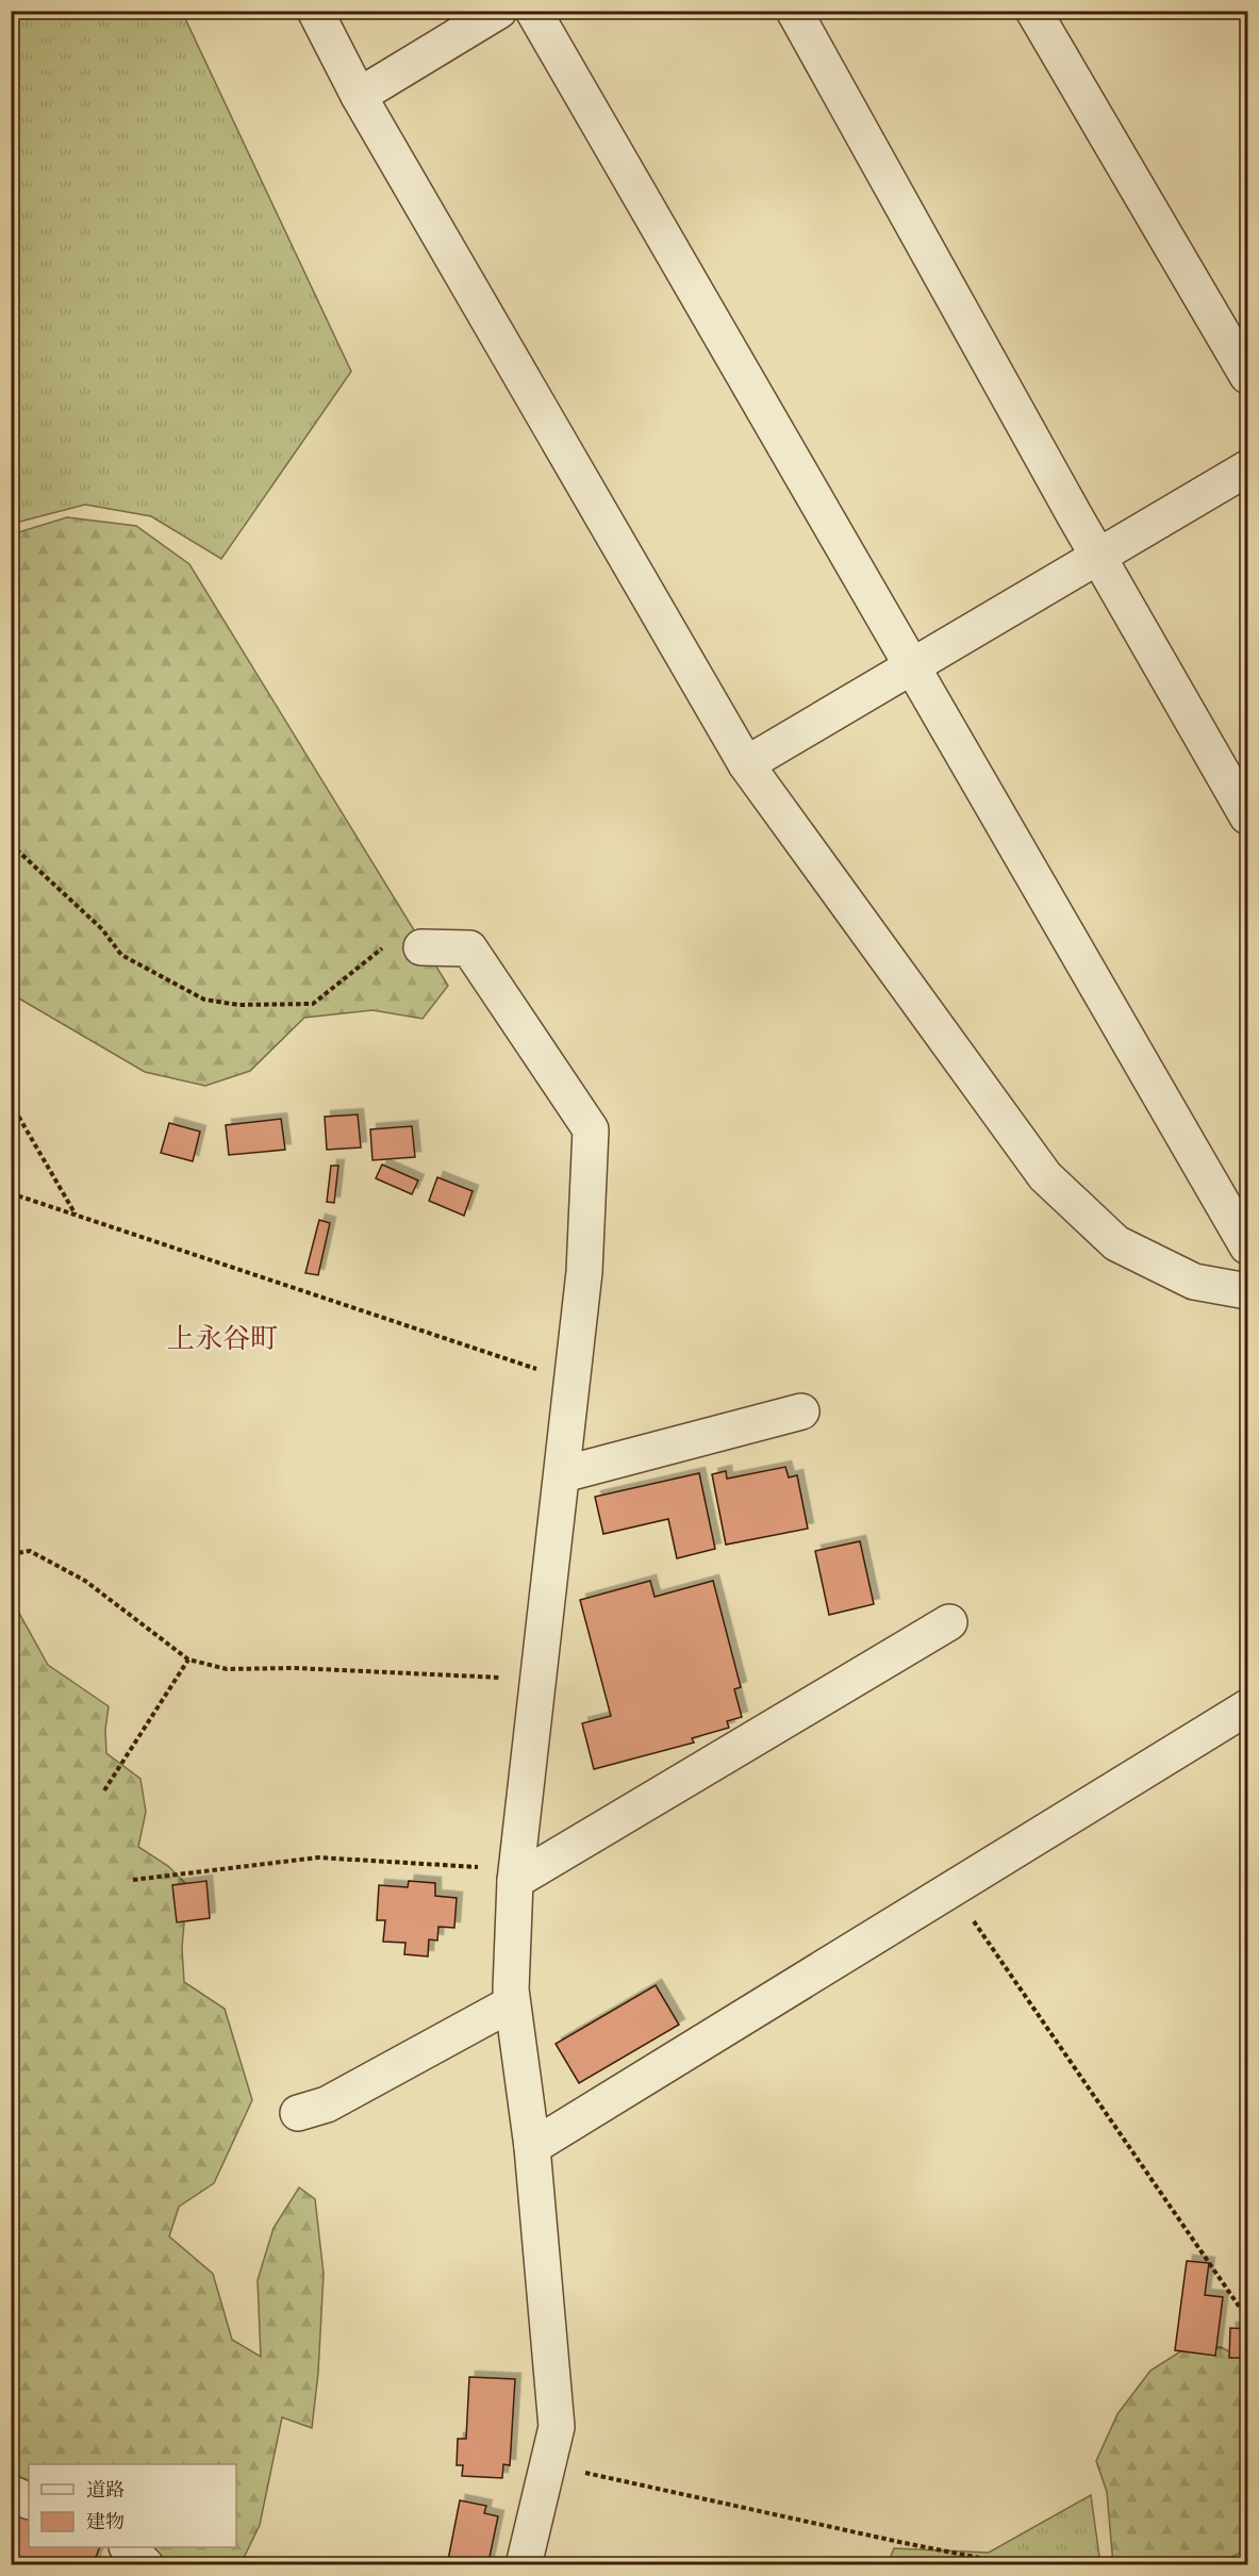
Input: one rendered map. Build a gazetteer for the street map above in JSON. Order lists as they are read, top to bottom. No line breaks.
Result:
{"districts":["上永谷町"],"legend":["道路","建物"]}
